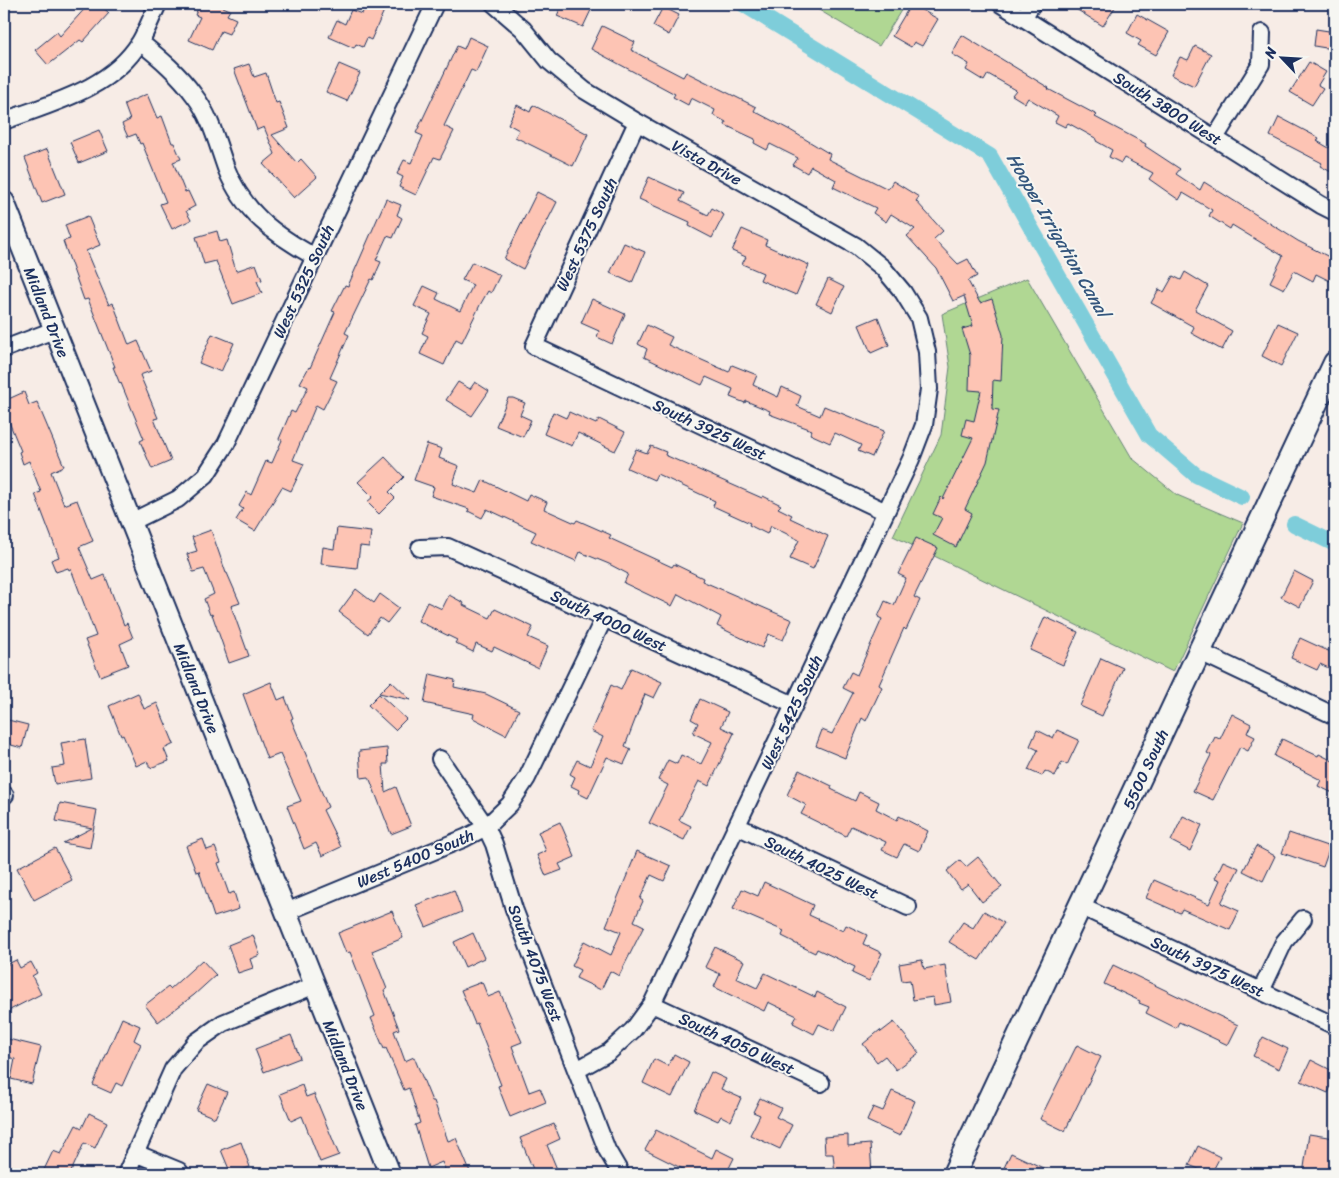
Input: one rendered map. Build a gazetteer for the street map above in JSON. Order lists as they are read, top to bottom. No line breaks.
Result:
{"streets":{"main road":["5500 South"],"street":["South 3800 West","Vista Drive","West 5375 South","West 5325 South","Midland Drive","South 3925 West","South 4000 West","West 5425 South","West 5400 South","South 4025 West","South 4075 West","South 3975 West","South 4050 West"]},"crossings":[["Vista Drive","West 5375 South"],["Vista Drive","West 5425 South"],["West 5375 South","South 3925 West"],["West 5325 South","Midland Drive"],["Midland Drive","West 5400 South"],["South 3925 West","West 5425 South"],["South 4000 West","West 5425 South"],["South 4000 West","West 5400 South"],["West 5425 South","South 4025 West"],["West 5425 South","South 4075 West"],["West 5425 South","South 4050 West"],["5500 South","South 3975 West"],["West 5400 South","South 4075 West"]],"water":["Hooper Irrigation Canal"],"north":"top left"}
